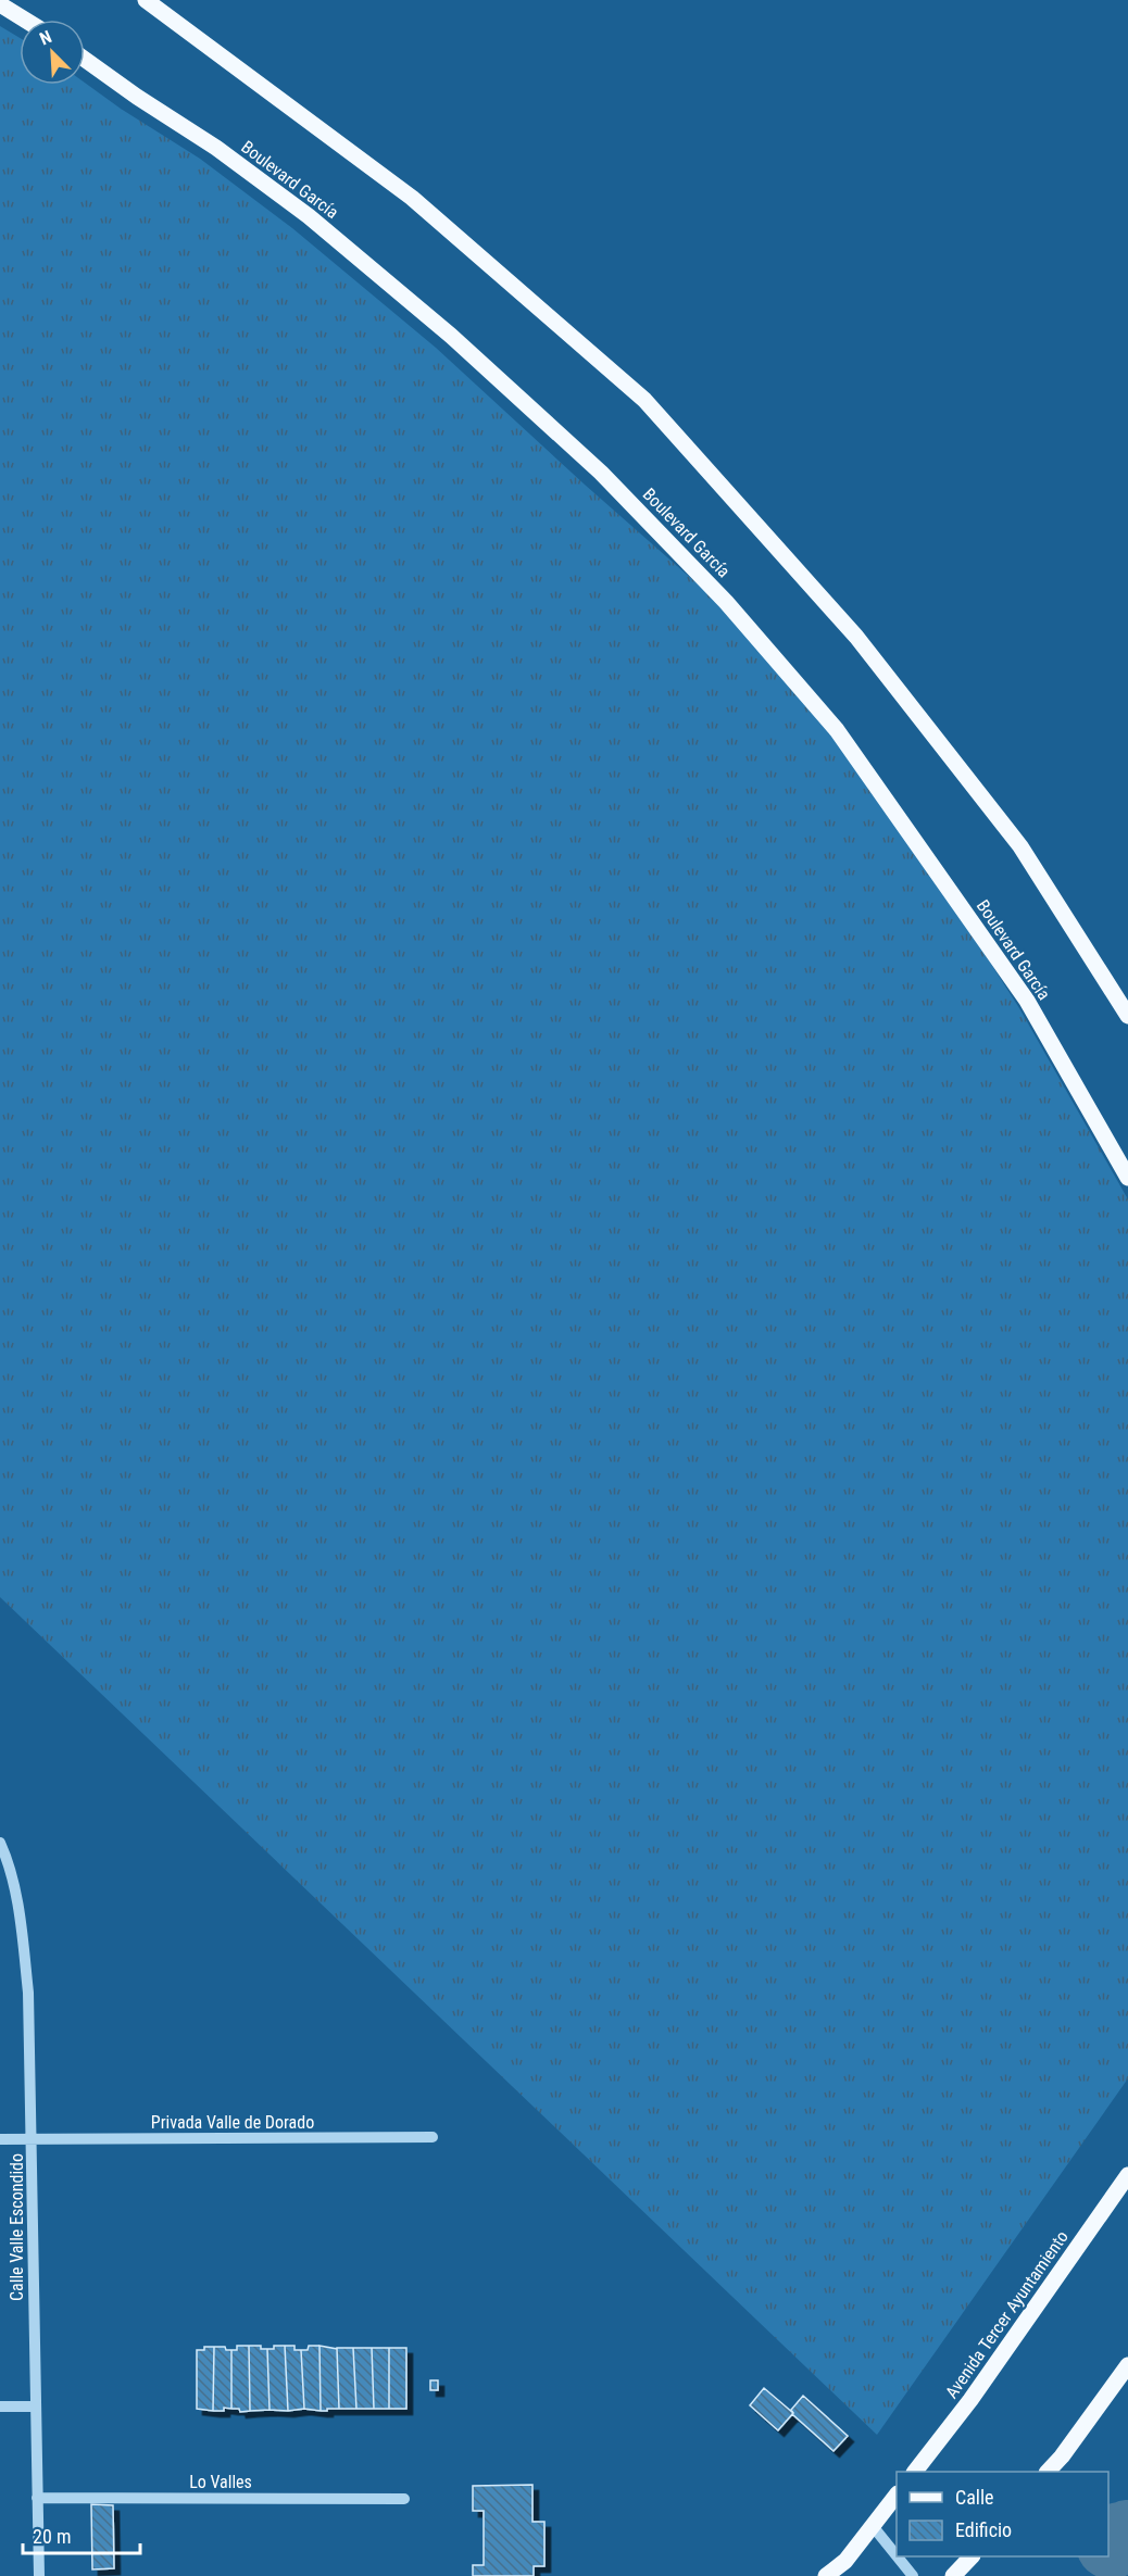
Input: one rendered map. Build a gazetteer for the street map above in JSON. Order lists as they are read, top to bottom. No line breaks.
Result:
{"streets":{"main road":["Boulevard García","Avenida Tercer Ayuntamiento"],"street":["Privada Valle de Dorado","Calle Valle Escondido","Lo Valles"]},"crossings":[["Privada Valle de Dorado","Calle Valle Escondido"],["Calle Valle Escondido","Lo Valles"]],"legend":["Calle","Edificio"],"scale_bar":"20 m","north":"top left"}
